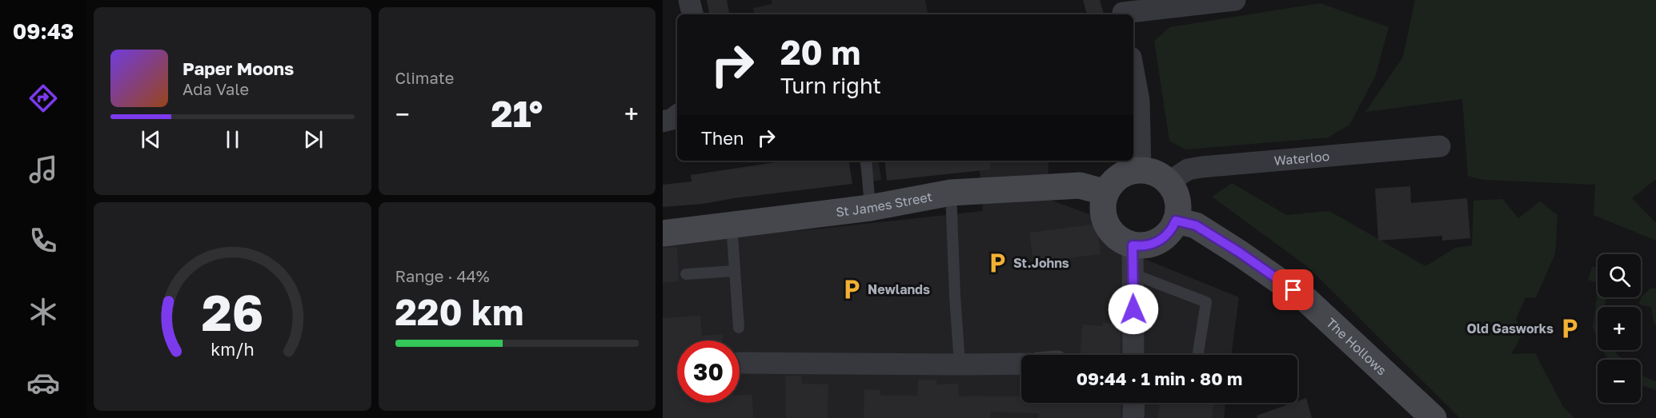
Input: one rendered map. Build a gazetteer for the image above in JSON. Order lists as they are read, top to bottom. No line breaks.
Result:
{"streets":{"main road":["St James Street","The Hollows"],"street":["Waterloo"]},"crossings":[["Waterloo","St James Street"],["Waterloo","The Hollows"],["St James Street","The Hollows"]],"places":{"parking":["St.Johns","Newlands","Old Gasworks"]},"page":{"tabs":"09:43","tile":["Climate",["Range · 44%","220 km"]],"turn":["20 m","Turn right"],"song":["Paper Moons","Ada Vale"],"heat":["−","21°","+"],"then":"Then","map_buttons":["+","−"],"limit":"30","trip":"09:44 · 1 min · 80 m","gauge":["26","km/h"]}}
